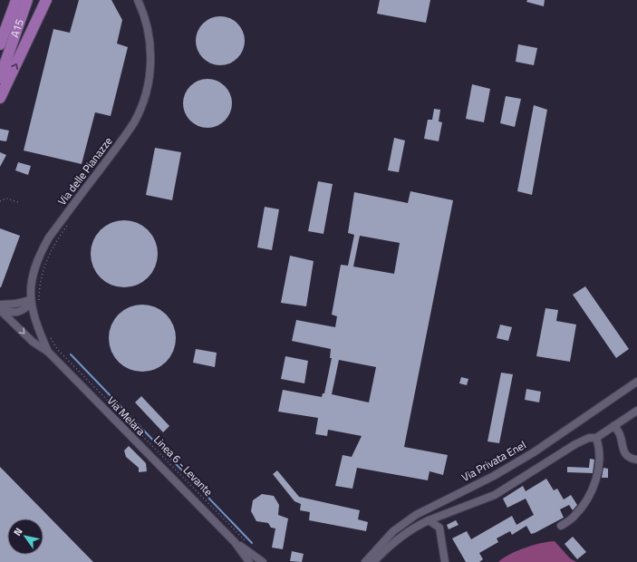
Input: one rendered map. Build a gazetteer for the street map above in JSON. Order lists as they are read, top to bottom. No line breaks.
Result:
{"streets":{"highway":["A15"],"street":["Via delle Pianazze","Via Melara","Via Privata Enel"],"path":["Linea 6 - Levante"]},"crossings":[["Via delle Pianazze","Via Melara"]],"north":"top left"}
